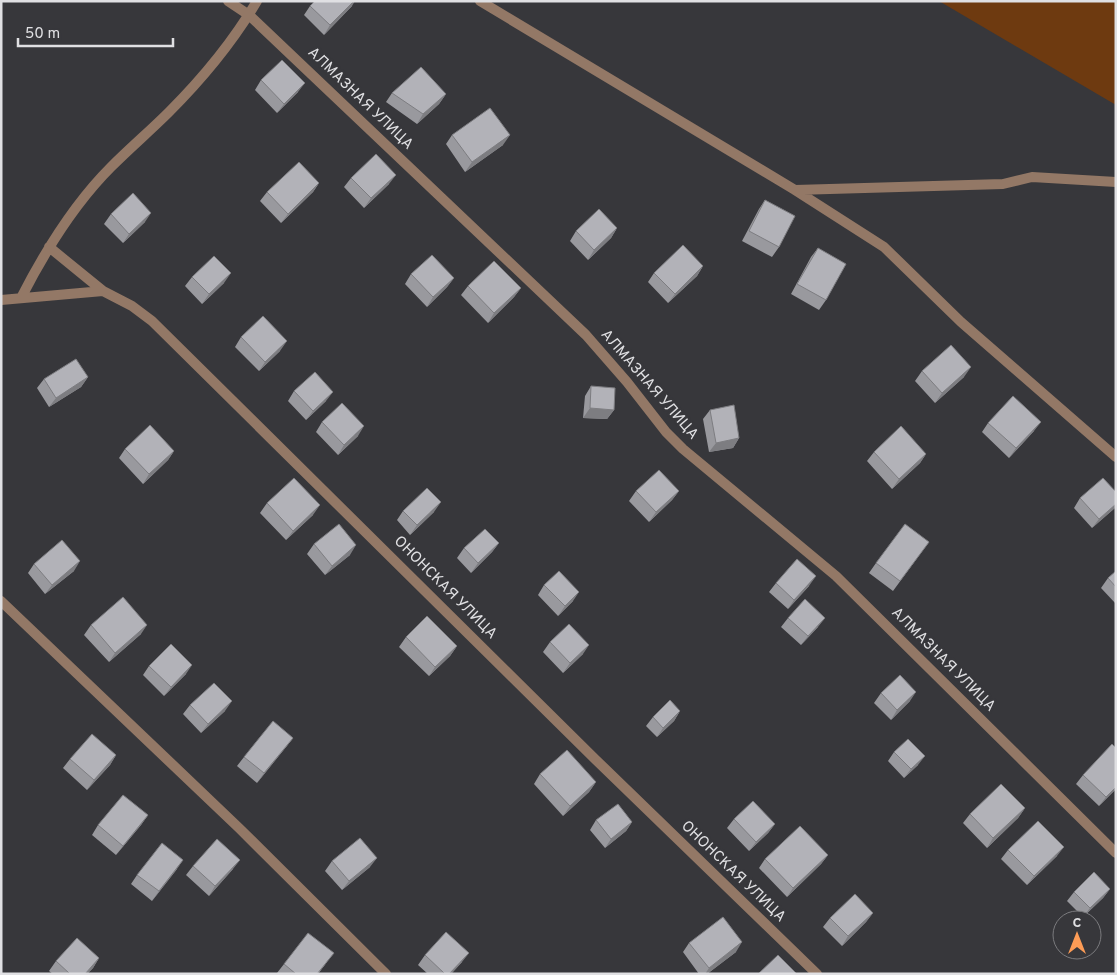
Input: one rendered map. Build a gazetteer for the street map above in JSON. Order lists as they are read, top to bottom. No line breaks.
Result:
{"streets":{"street":["АЛМАЗНАЯ УЛИЦА","ОНОНСКАЯ УЛИЦА"]},"scale_bar":"50 m","north":"top"}
